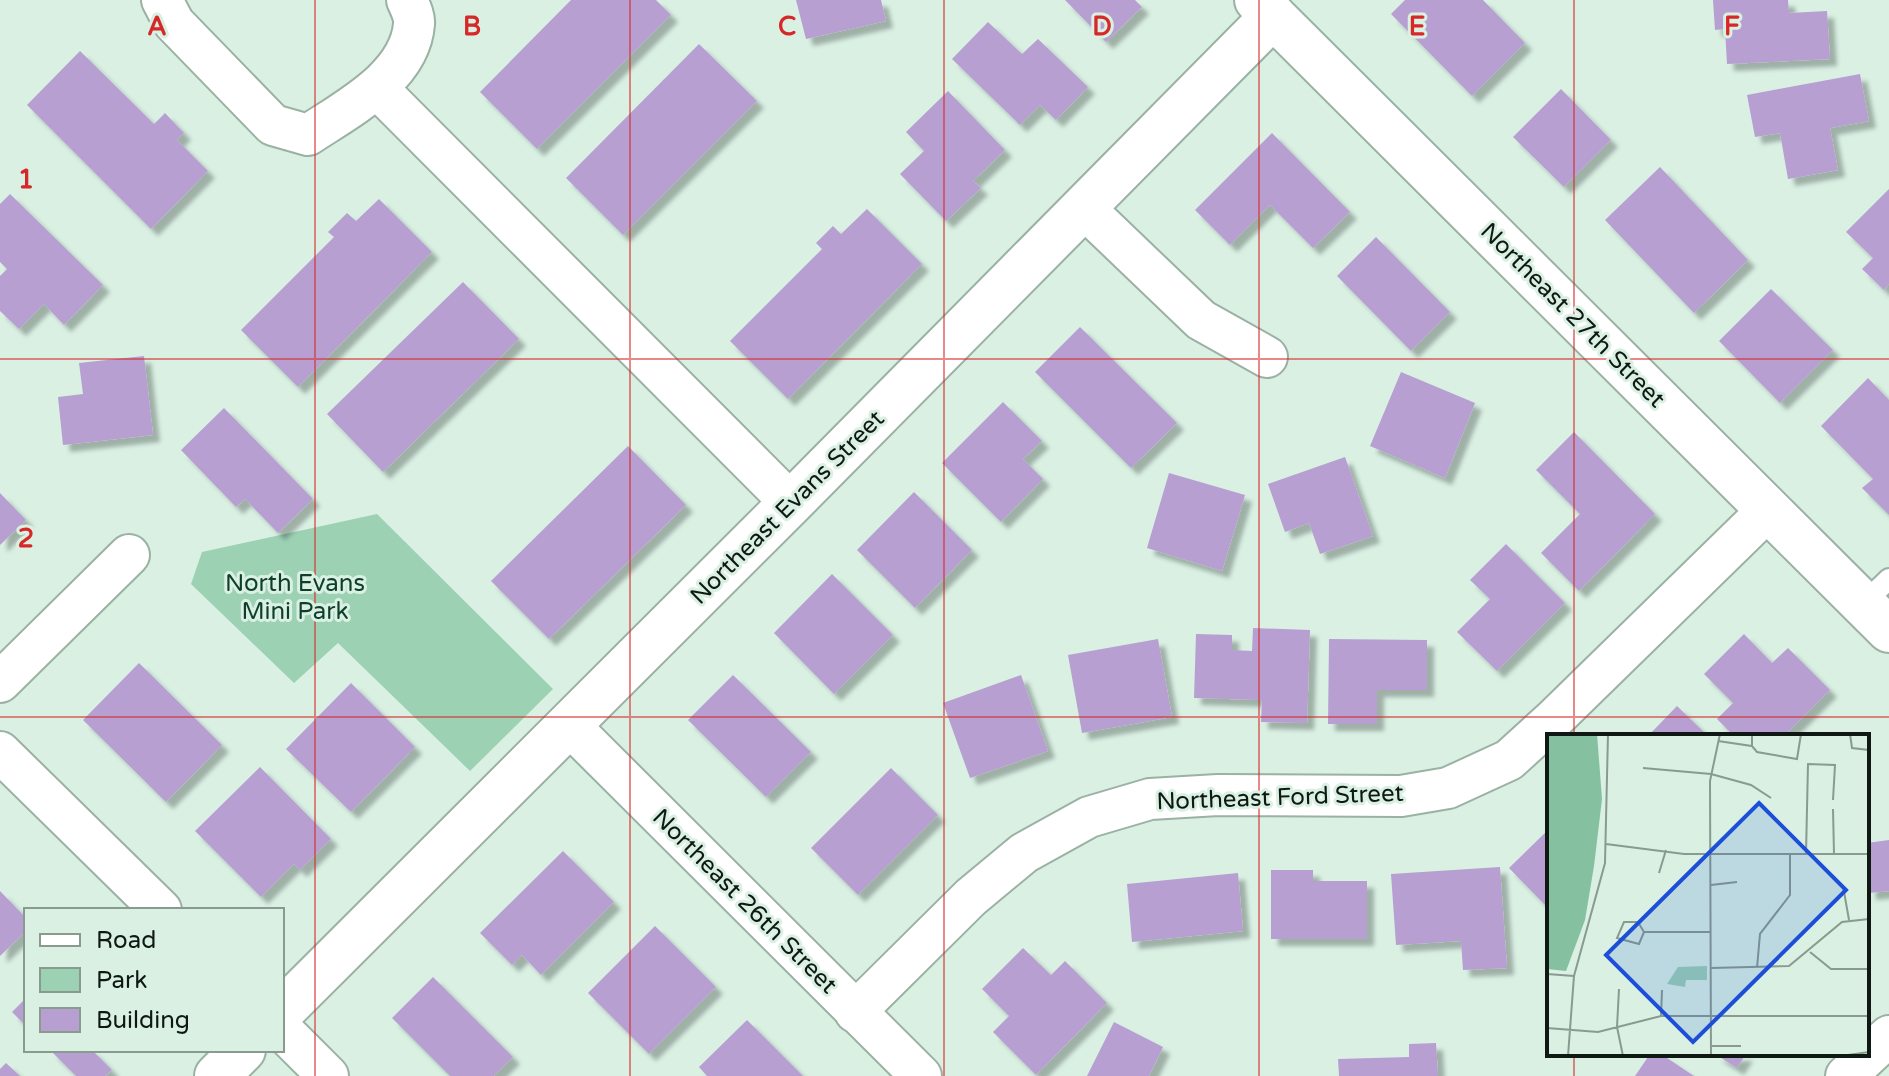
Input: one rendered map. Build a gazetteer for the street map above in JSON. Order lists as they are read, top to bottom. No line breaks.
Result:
{"streets":{"street":["Northeast 27th Street","Northeast Evans Street","Northeast Ford Street","Northeast 26th Street"]},"crossings":[["Northeast 27th Street","Northeast Evans Street"],["Northeast 27th Street","Northeast Ford Street"],["Northeast Evans Street","Northeast 26th Street"],["Northeast Ford Street","Northeast 26th Street"]],"parks":["North Evans Mini Park"],"legend":["Road","Park","Building"],"grid":{"columns":["A","B","C","D","E","F"],"rows":["1","2"]}}
